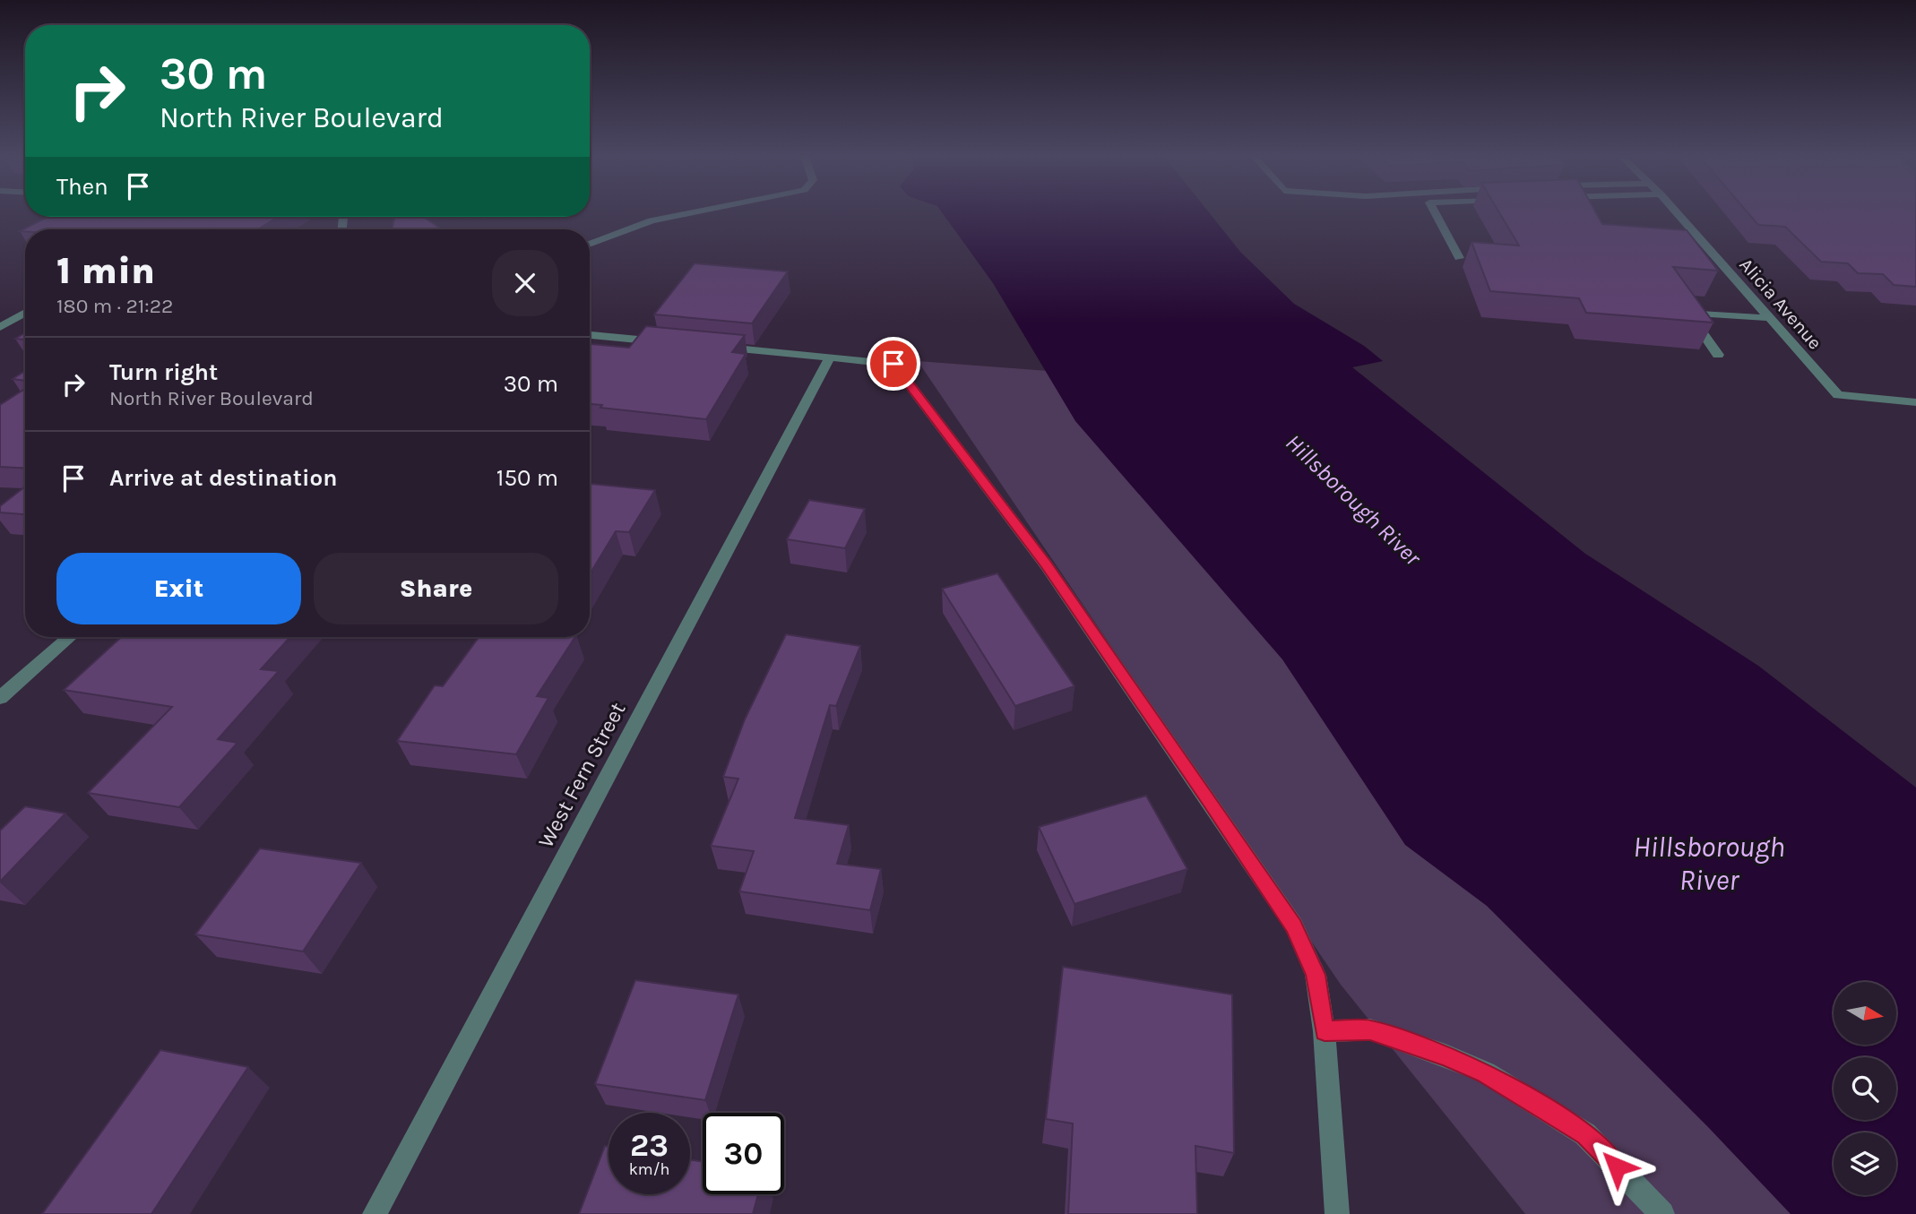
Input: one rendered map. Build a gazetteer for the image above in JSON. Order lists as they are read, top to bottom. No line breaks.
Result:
{"streets":{"street":["Alicia Avenue","West Fern Street"]},"water":["Hillsborough River"],"north":"right","page":{"turn":["30 m","North River Boulevard"],"then":"Then","heading":["1 min","180 m · 21:22"],"list":[{"name":"Turn right","note":"North River Boulevard","value":"30 m"},{"name":"Arrive at destination","value":"150 m"}],"buttons":["Exit","Share"],"speed":"23 km/h","limit":"30"}}
